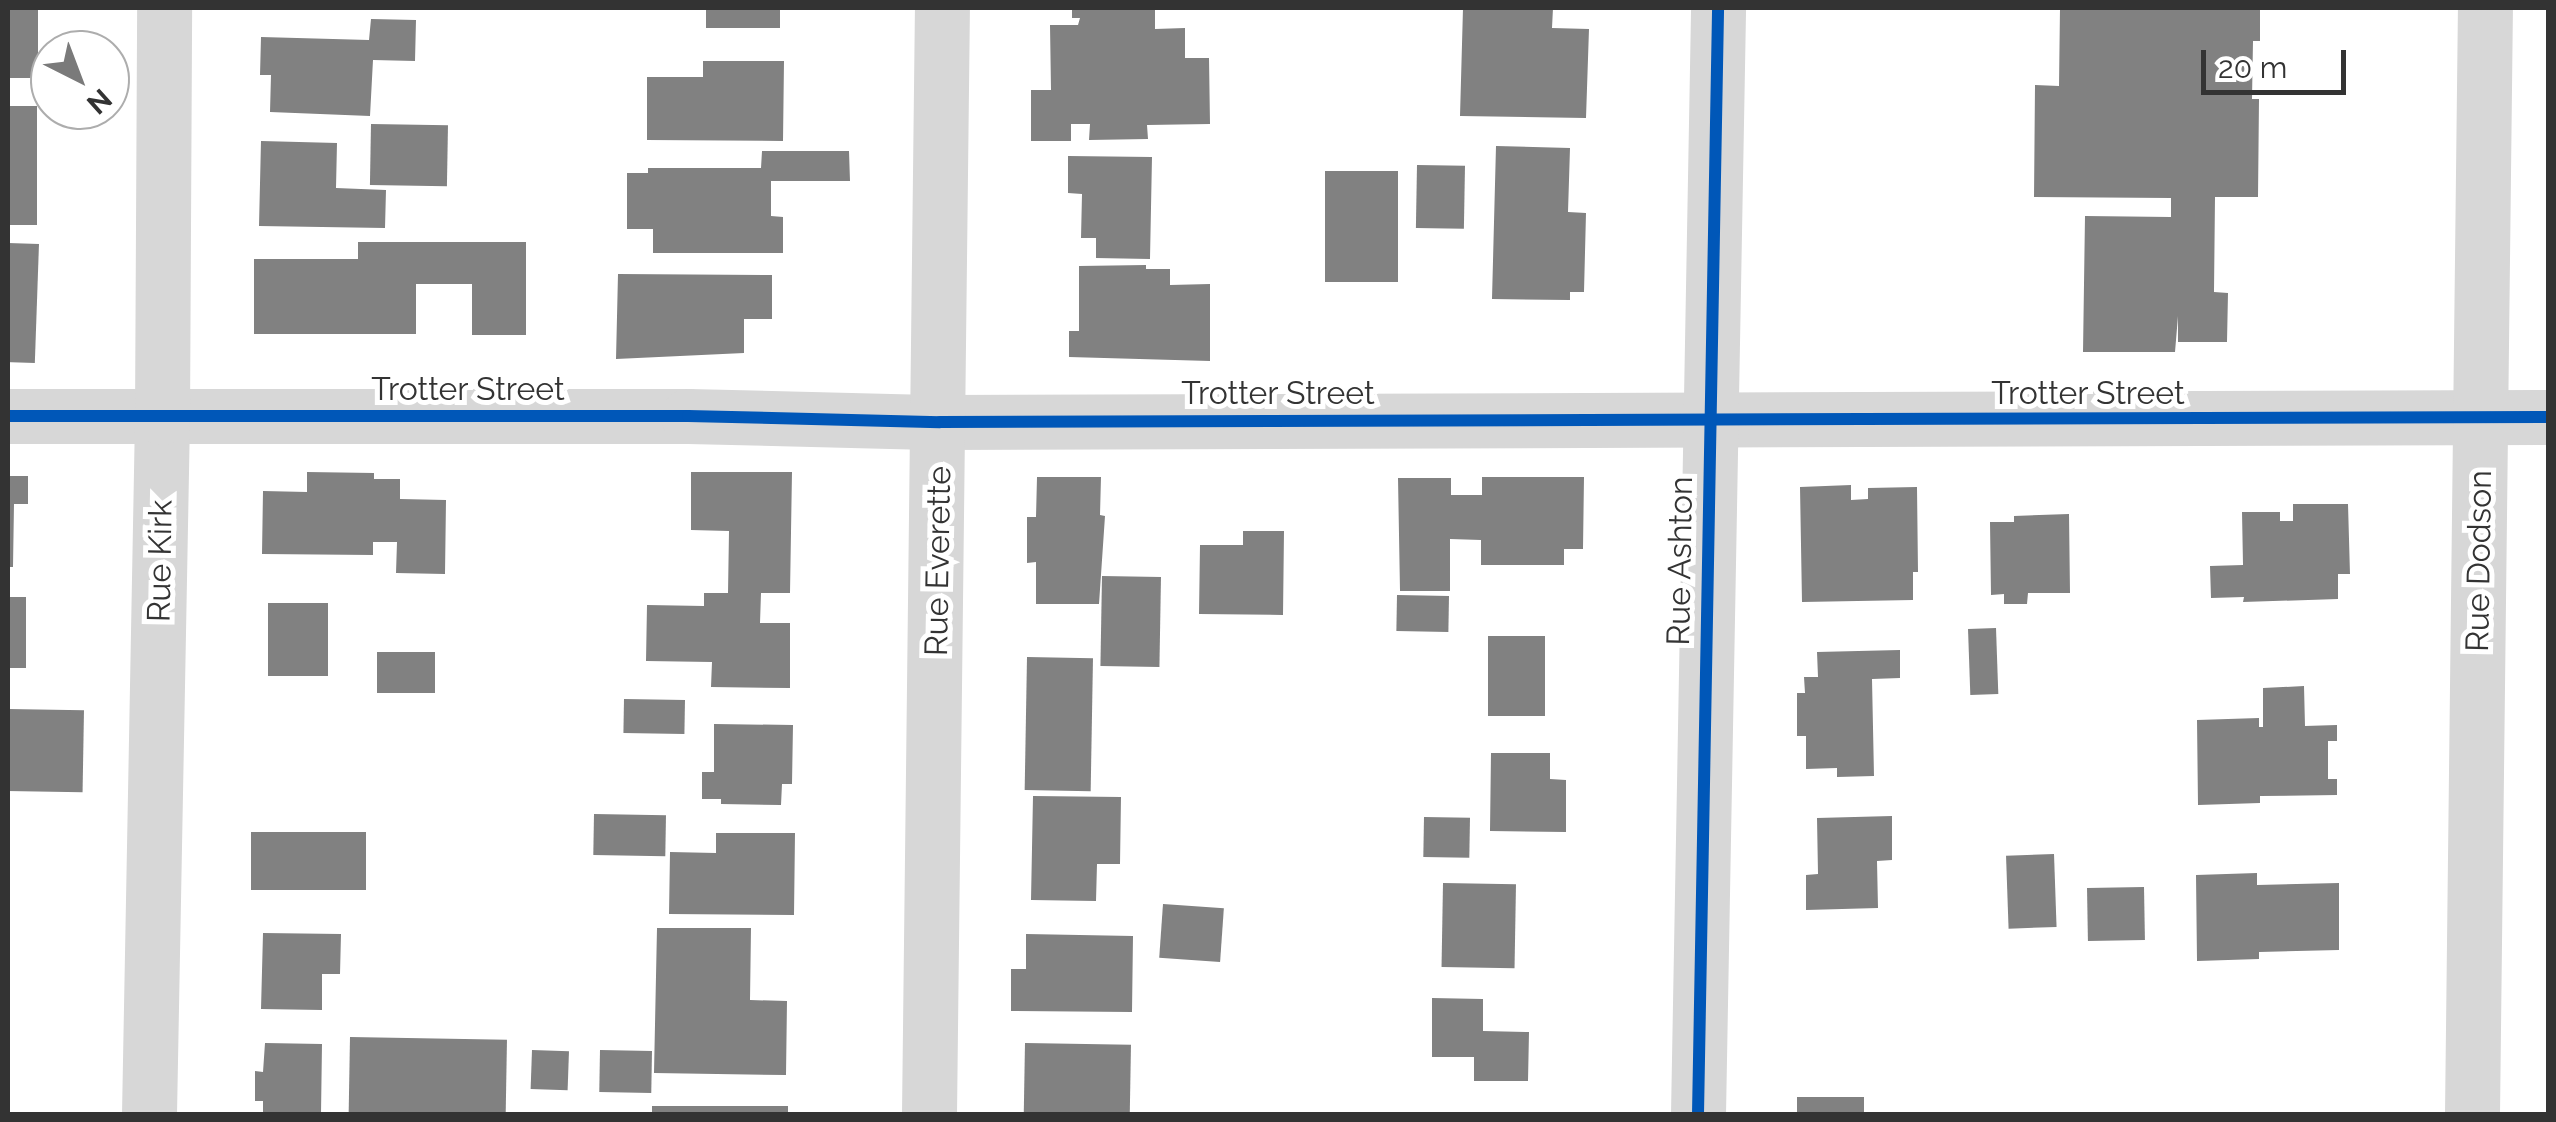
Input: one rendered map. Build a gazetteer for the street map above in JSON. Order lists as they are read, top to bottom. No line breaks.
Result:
{"streets":{"street":["Trotter Street","Rue Kirk","Rue Everette","Rue Ashton","Rue Dodson"]},"crossings":[["Trotter Street","Rue Kirk"],["Trotter Street","Rue Everette"],["Trotter Street","Rue Ashton"],["Trotter Street","Rue Dodson"]],"scale_bar":"20 m","north":"bottom right"}
